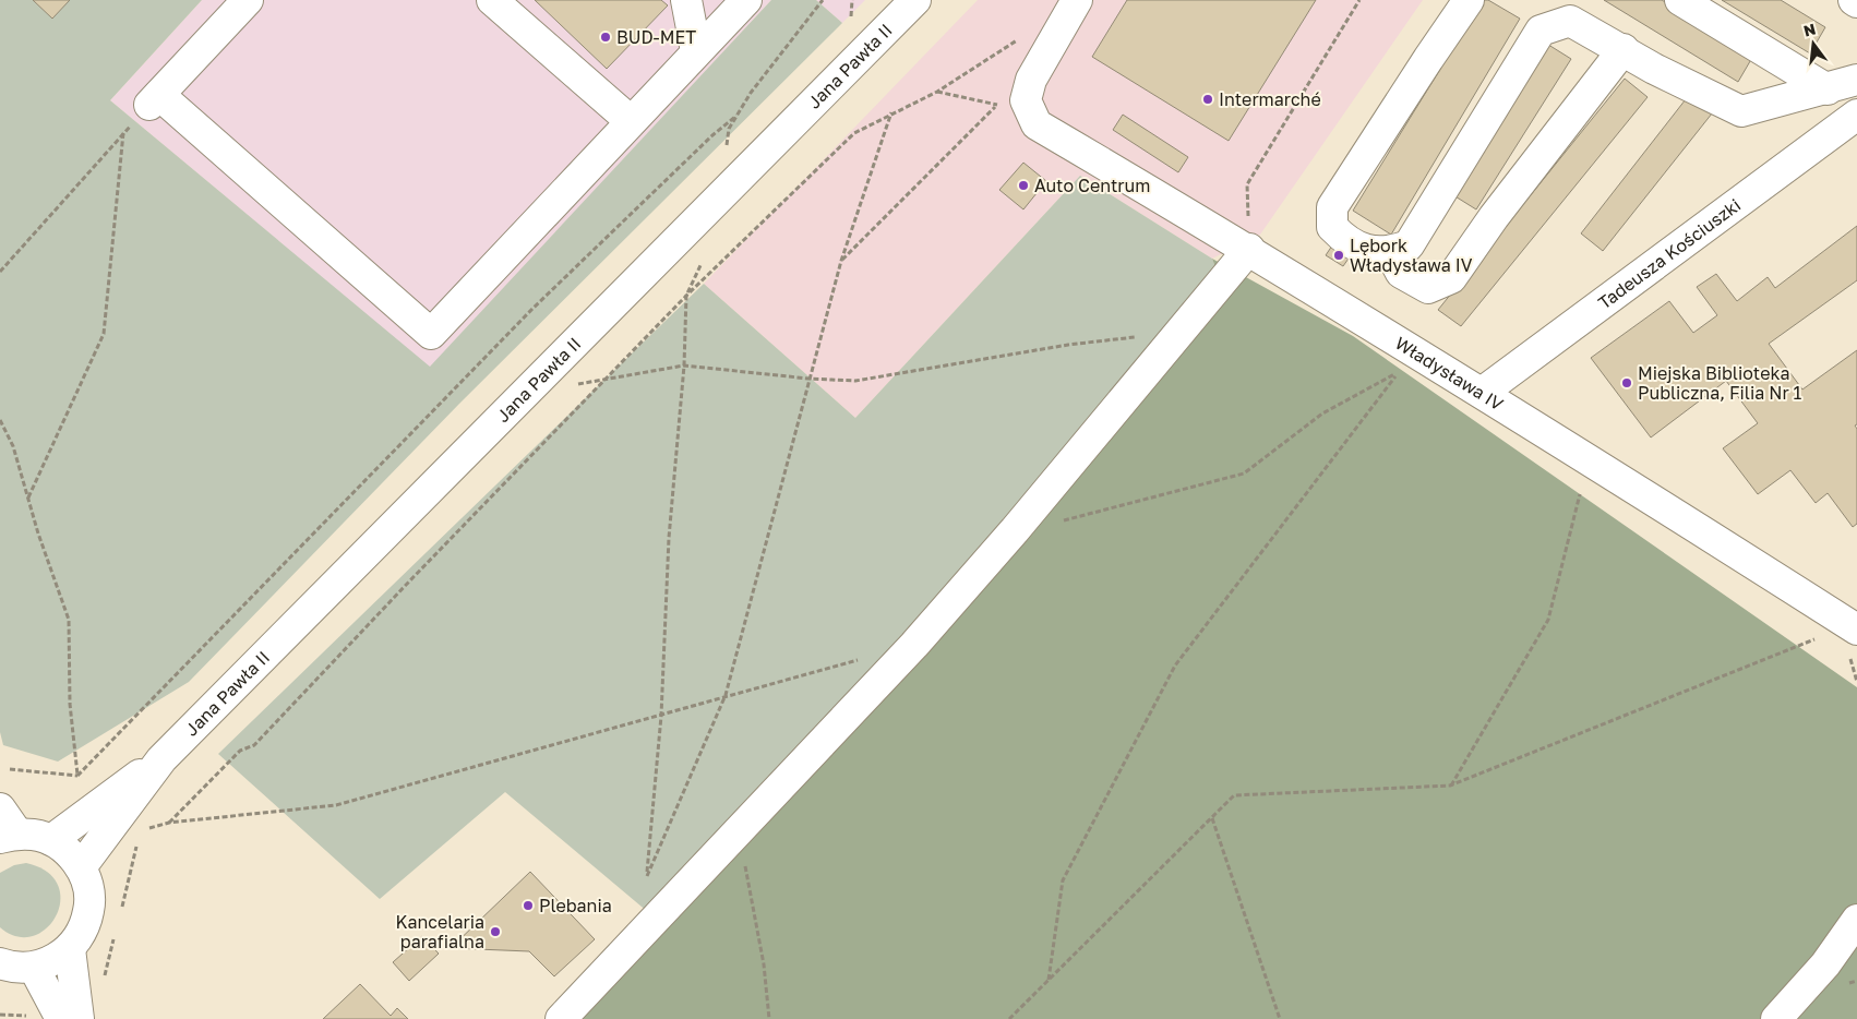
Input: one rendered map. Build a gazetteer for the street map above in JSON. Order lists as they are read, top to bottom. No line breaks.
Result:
{"streets":{"street":["Jana Pawła II","Tadeusza Kościuszki","Władysława IV"]},"crossings":[["Tadeusza Kościuszki","Władysława IV"]],"places":["BUD-MET","Intermarché","Auto Centrum","Lębork Władysława IV","Miejska Biblioteka Publiczna, Filia Nr 1","Plebania","Kancelaria parafialna"],"north":"top"}
